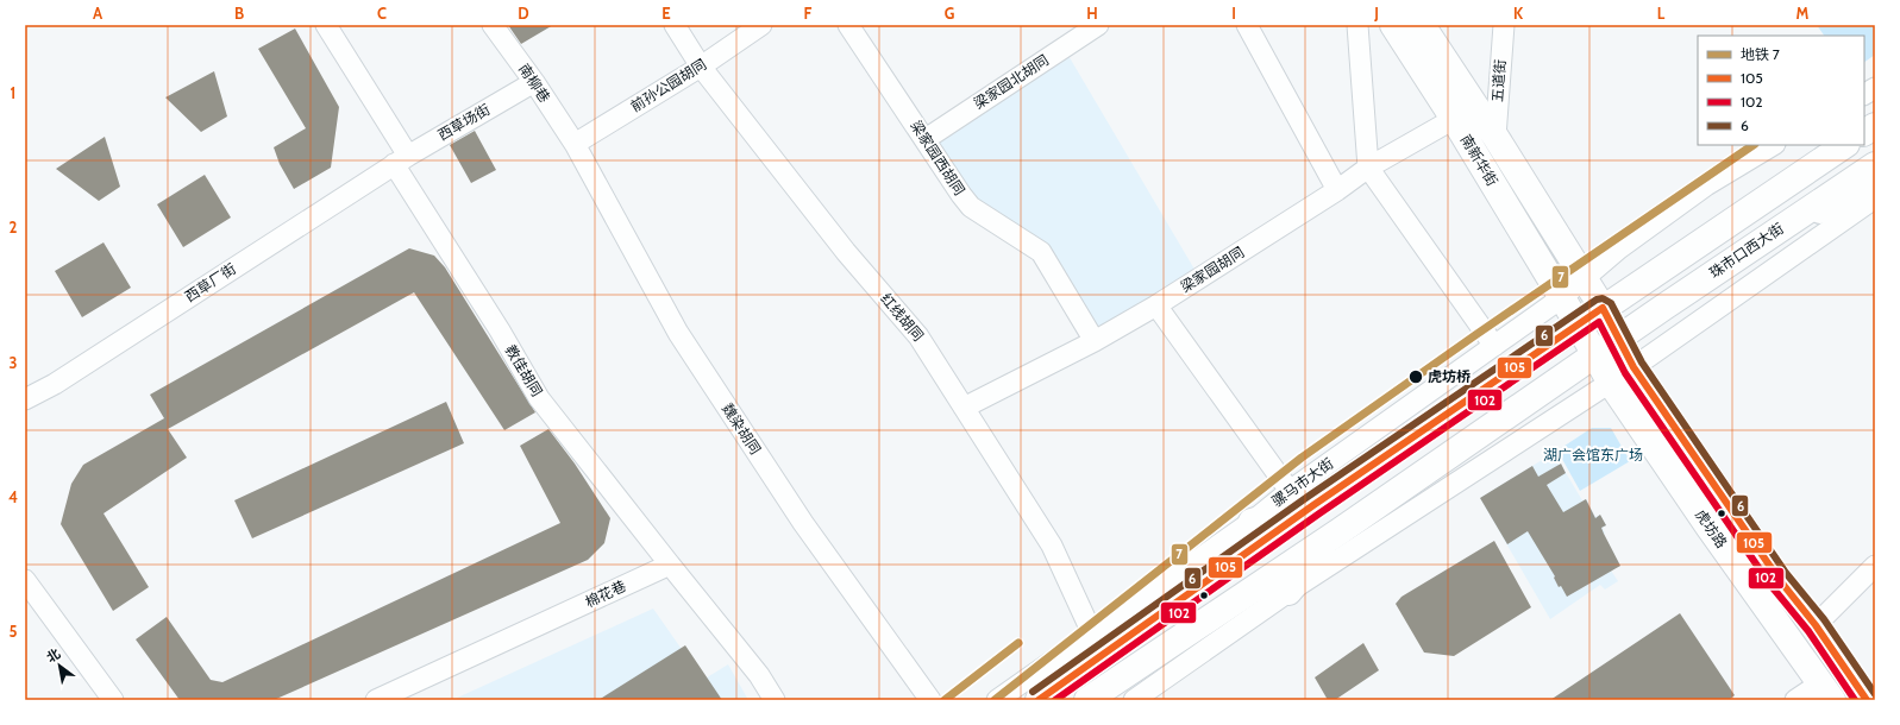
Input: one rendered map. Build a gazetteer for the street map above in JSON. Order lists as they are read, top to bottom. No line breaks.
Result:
{"streets":{"main road":["南新华街","珠市口西大街","骡马市大街","虎坊路"],"street":["五道街","梁家园北胡同","南柳巷","前孙公园胡同","西草场街","梁家园西胡同","梁家园胡同","西草厂街","红线胡同","教佳胡同","魏染胡同","棉花巷"]},"crossings":[["五道街","南新华街"],["梁家园北胡同","梁家园西胡同"],["南柳巷","前孙公园胡同"],["南柳巷","西草场街"],["南柳巷","魏染胡同"],["前孙公园胡同","红线胡同"],["前孙公园胡同","魏染胡同"],["西草场街","西草厂街"],["西草场街","教佳胡同"],["梁家园西胡同","梁家园胡同"],["南新华街","梁家园胡同"],["南新华街","骡马市大街"],["南新华街","虎坊路"],["珠市口西大街","虎坊路"],["梁家园胡同","红线胡同"],["西草厂街","教佳胡同"],["红线胡同","骡马市大街"],["教佳胡同","棉花巷"],["骡马市大街","虎坊路"]],"parks":["湖广会馆东广场"],"places":["虎坊桥"],"lines":["metro line 7","transit line 6","transit line 105","transit line 102"],"legend":["地铁 7","105","102","6"],"north":"top left","grid":{"columns":["A","B","C","D","E","F","G","H","I","J","K","L","M"],"rows":["1","2","3","4","5"]}}
